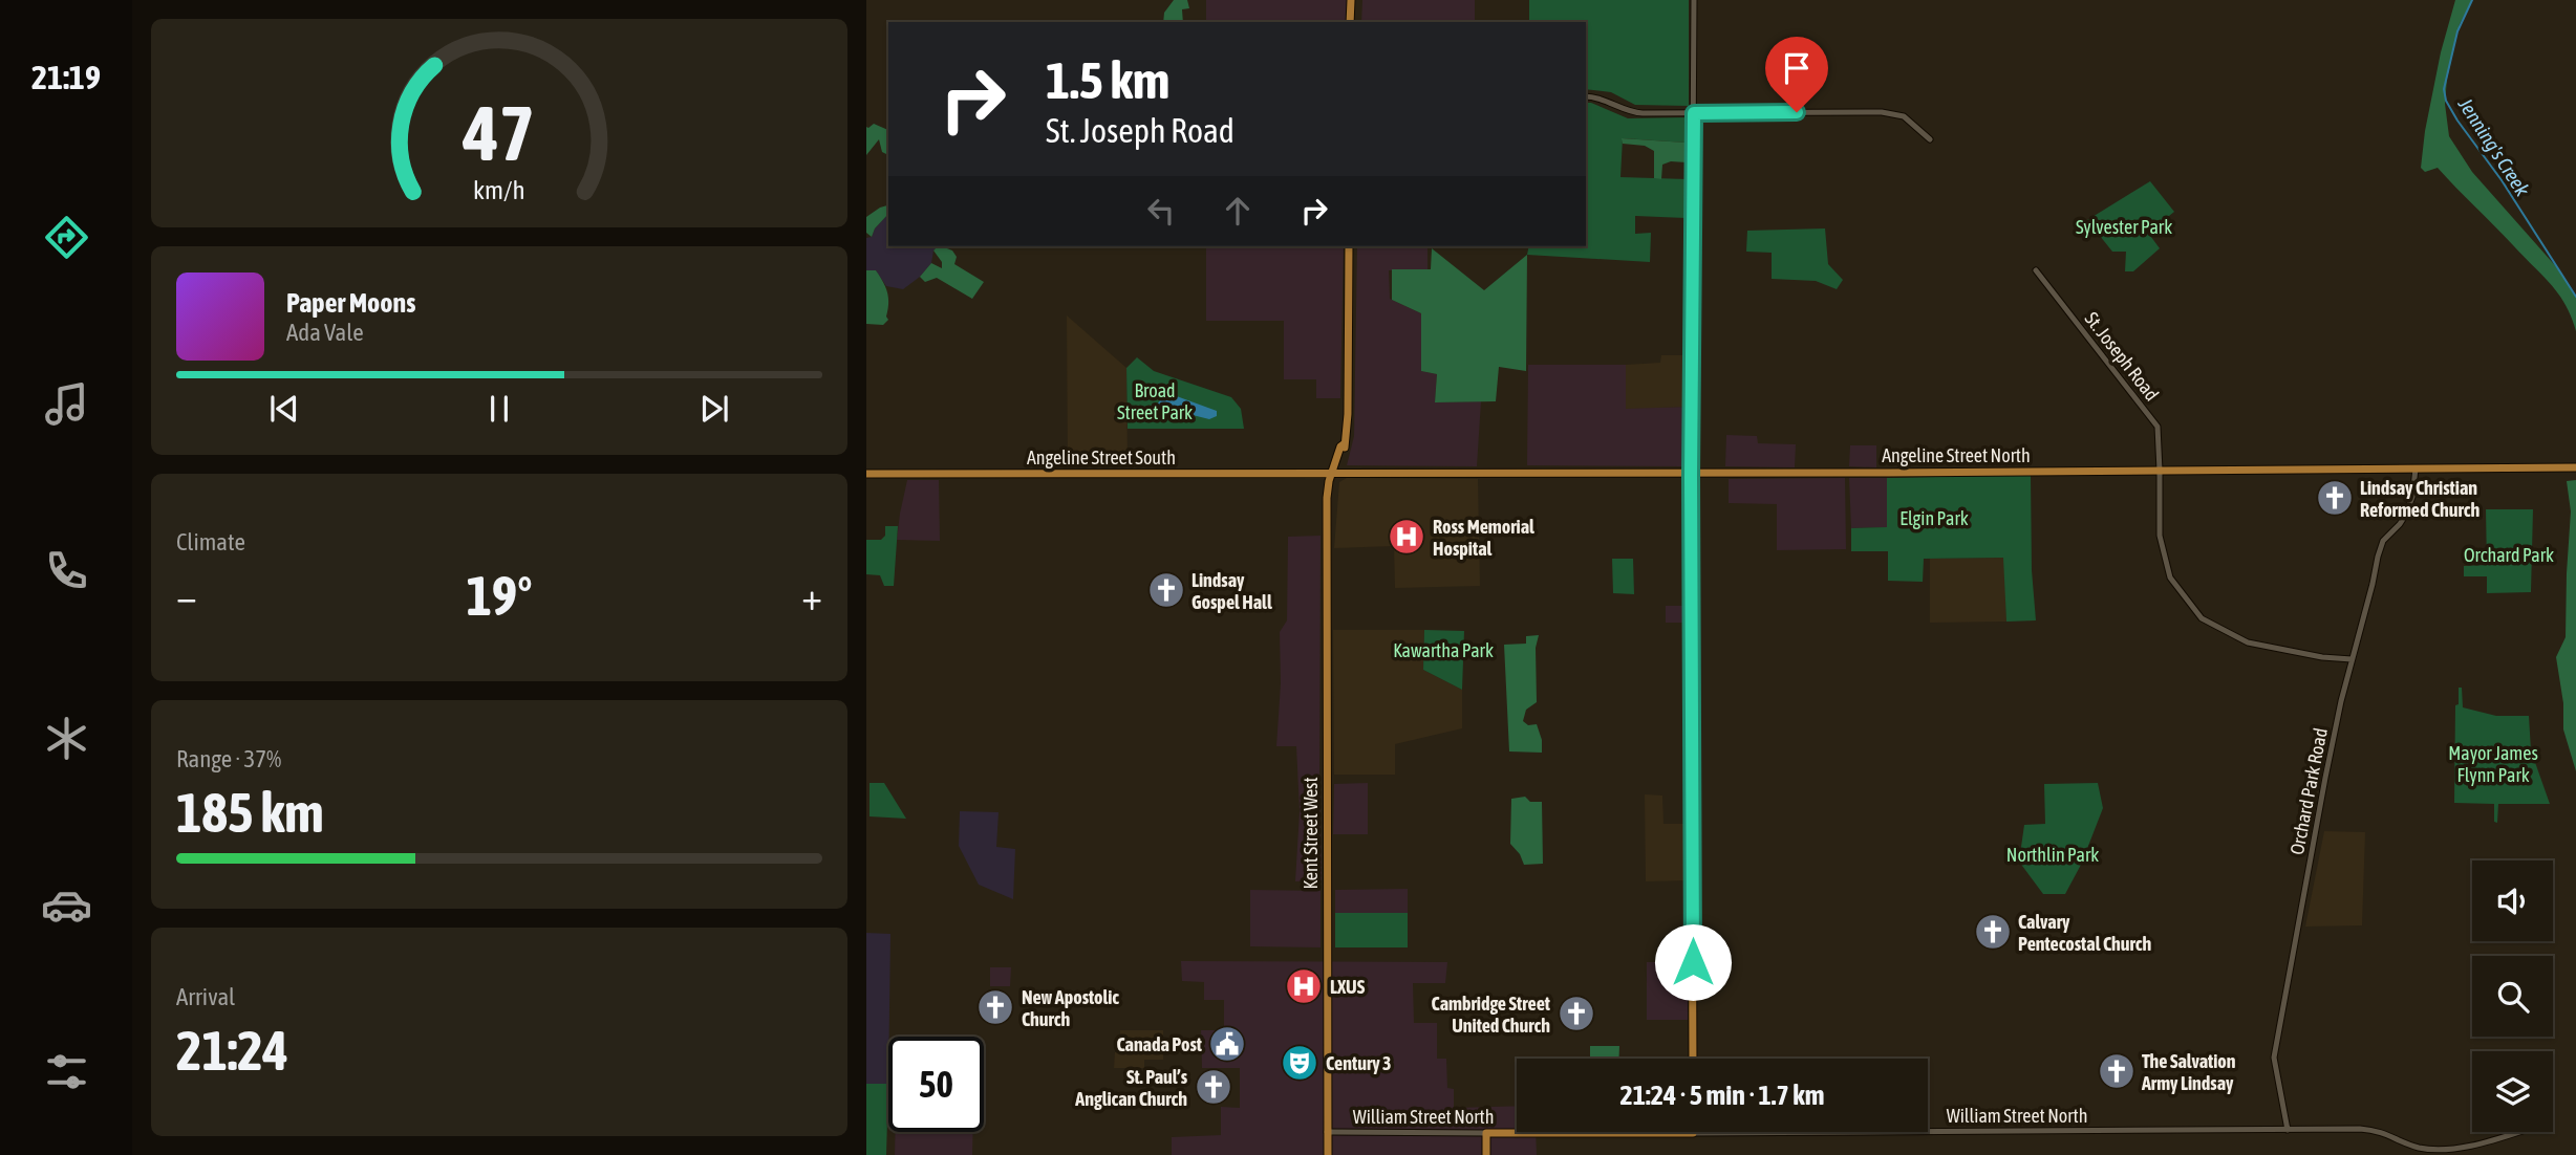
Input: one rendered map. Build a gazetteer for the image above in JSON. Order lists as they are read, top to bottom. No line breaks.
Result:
{"streets":{"main road":["Angeline Street North","Angeline Street South","Kent Street West","William Street North"],"street":["St. Joseph Road","Orchard Park Road"]},"crossings":[["St. Joseph Road","Angeline Street North"],["St. Joseph Road","Orchard Park Road"],["Angeline Street North","Angeline Street South"],["Angeline Street North","Orchard Park Road"],["Angeline Street North","Kent Street West"],["Angeline Street South","Kent Street West"],["Orchard Park Road","William Street North"],["Kent Street West","William Street North"]],"water":["Jenning's Creek"],"parks":["Sylvester Park","Broad Street Park","Elgin Park","Orchard Park","Kawartha Park","Mayor James Flynn Park","Northlin Park"],"places":{"church":["Lindsay Christian Reformed Church","Lindsay Gospel Hall","Calvary Pentecostal Church","New Apostolic Church","Cambridge Street United Church","The Salvation Army Lindsay","St. Paul’s Anglican Church"],"hospital":["Ross Memorial Hospital","LXUS"],"public building":["Canada Post"],"theatre":["Century 3"]},"page":{"tabs":"21:19","turn":["1.5 km","St. Joseph Road"],"song":["Paper Moons","Ada Vale"],"tile":["Climate",["Range · 37%","185 km"],["Arrival","21:24"]],"heat":["−","19°","+"],"limit":"50","trip":"21:24 · 5 min · 1.7 km","gauge":["47","km/h"]}}
